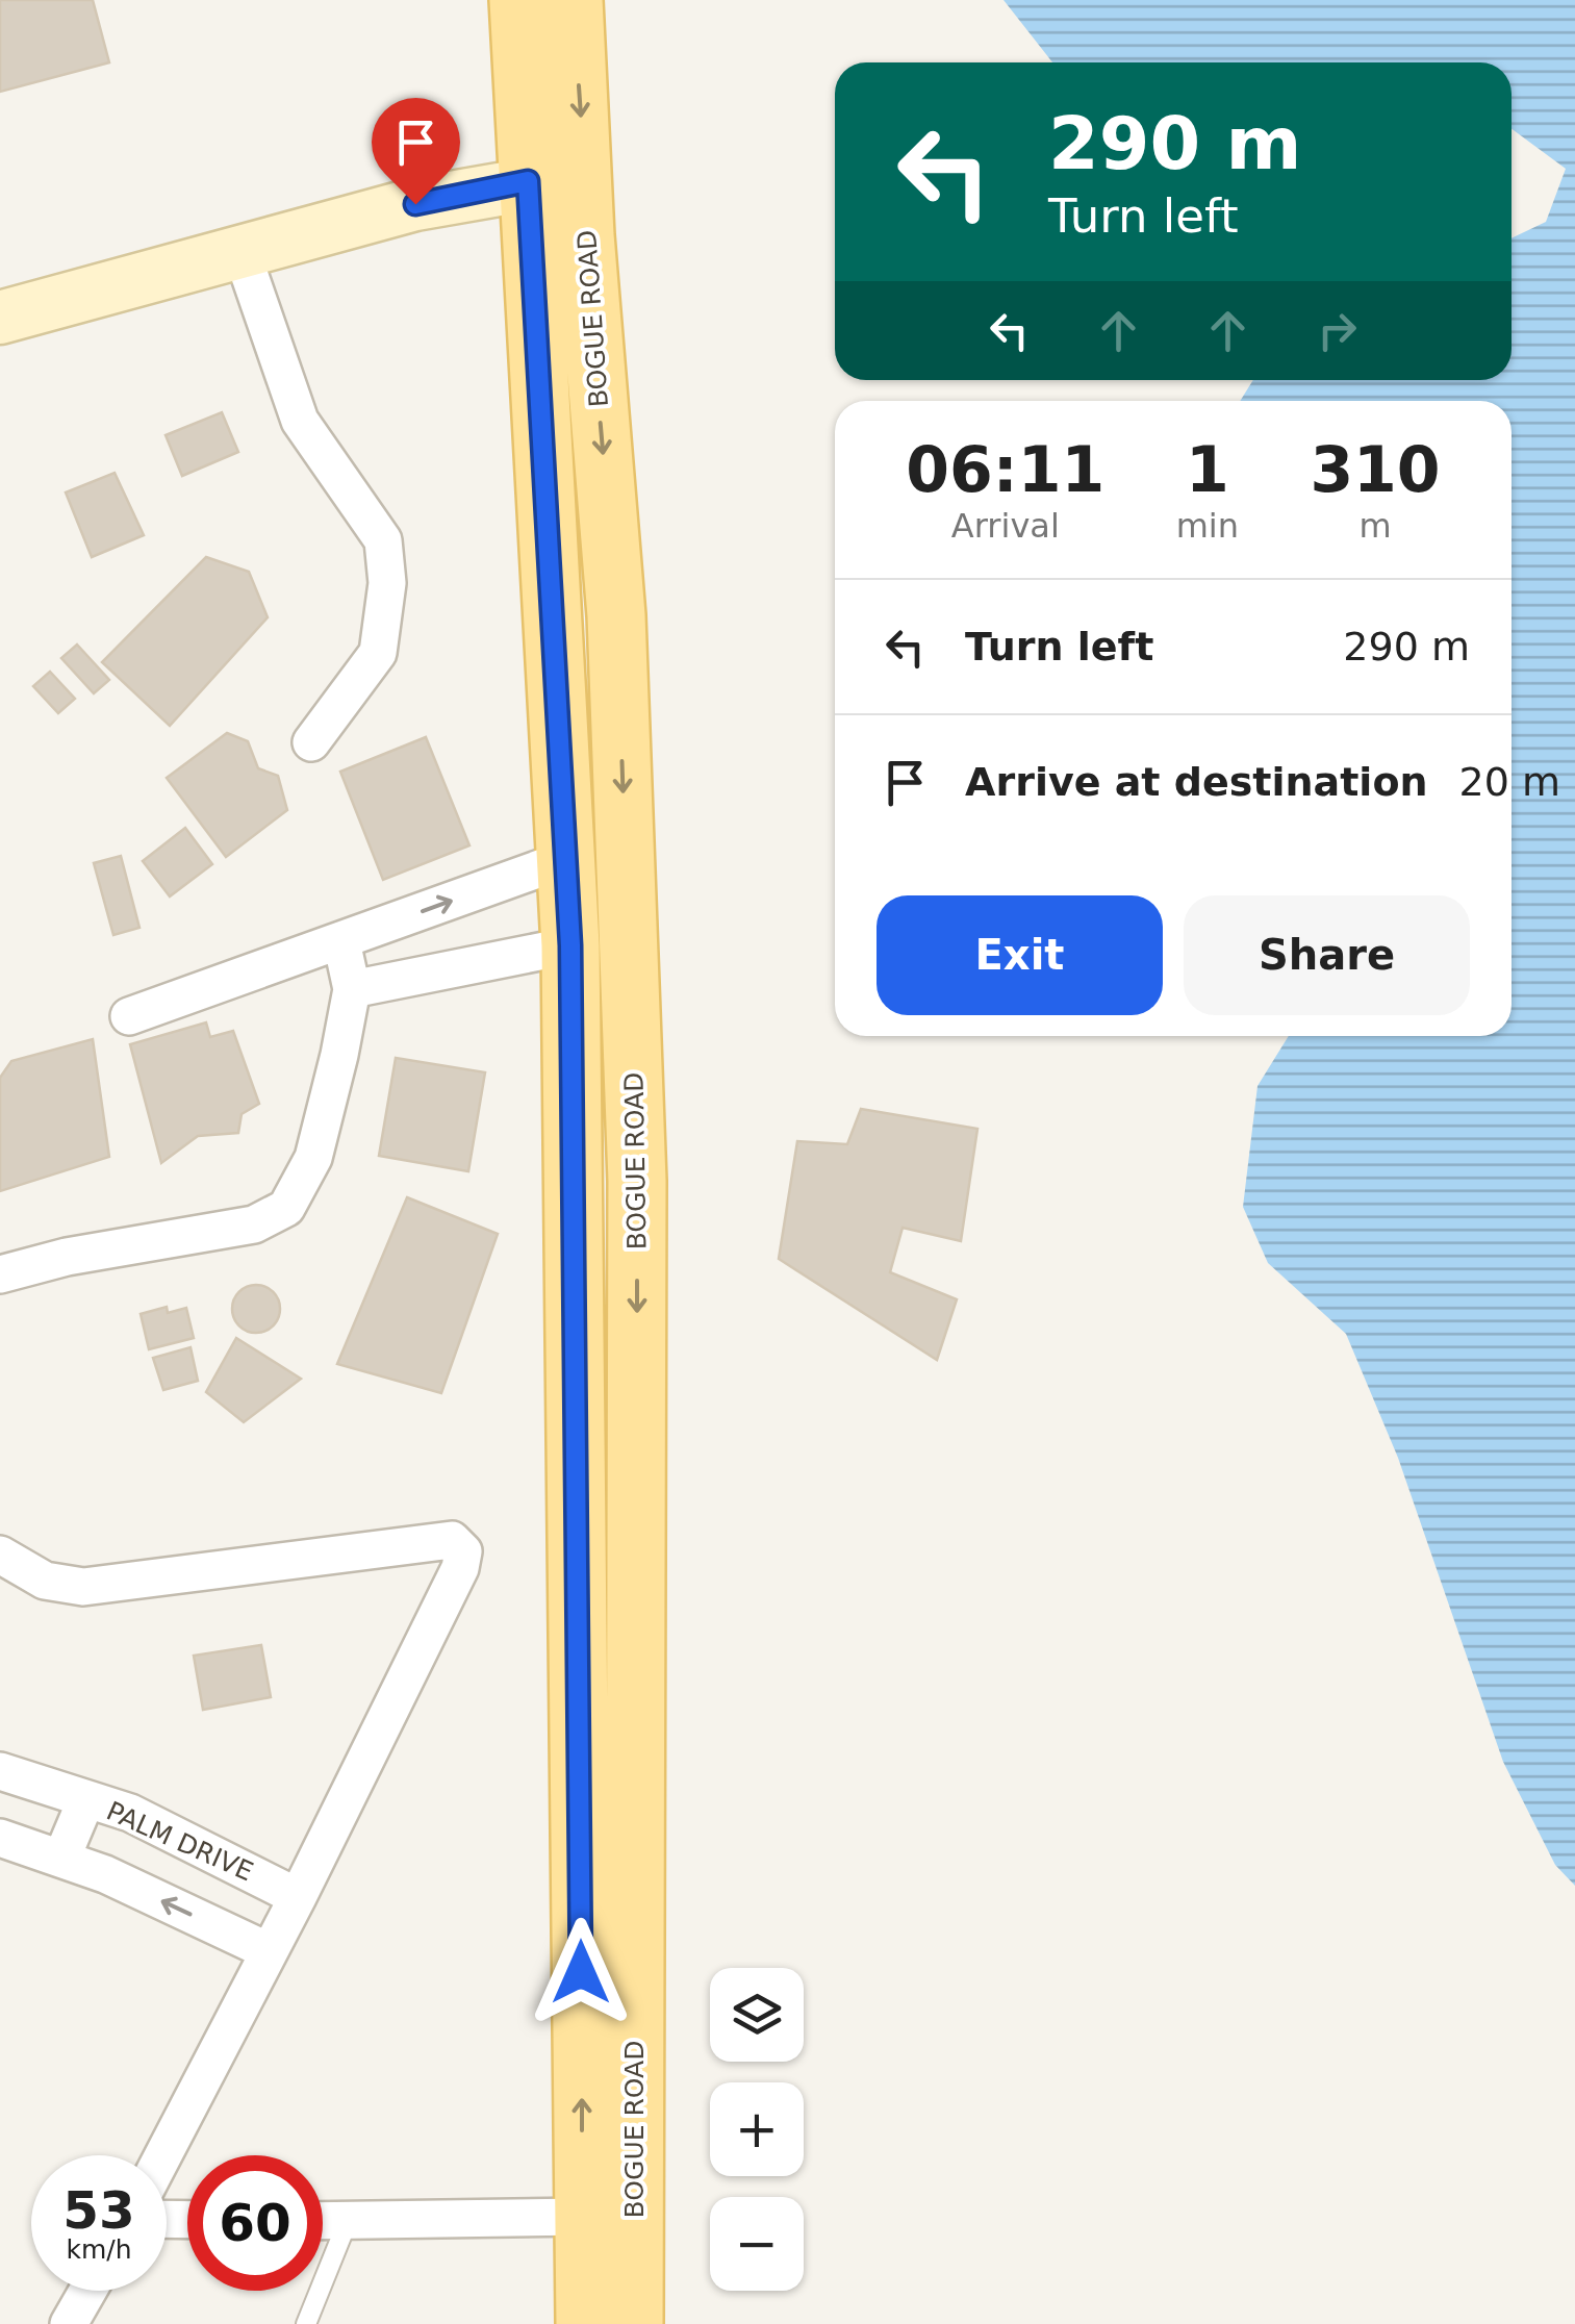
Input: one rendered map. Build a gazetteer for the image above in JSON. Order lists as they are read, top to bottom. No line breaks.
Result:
{"streets":{"main road":["BOGUE ROAD"],"street":["PALM DRIVE"]},"page":{"turn":["290 m","Turn left"],"eta":["06:11","Arrival","1","min","310","m"],"list":[{"name":"Turn left","value":"290 m"},{"name":"Arrive at destination","value":"20 m"}],"buttons":["Exit","Share"],"map_buttons":["+","−"],"speed":"53 km/h","limit":"60"}}
